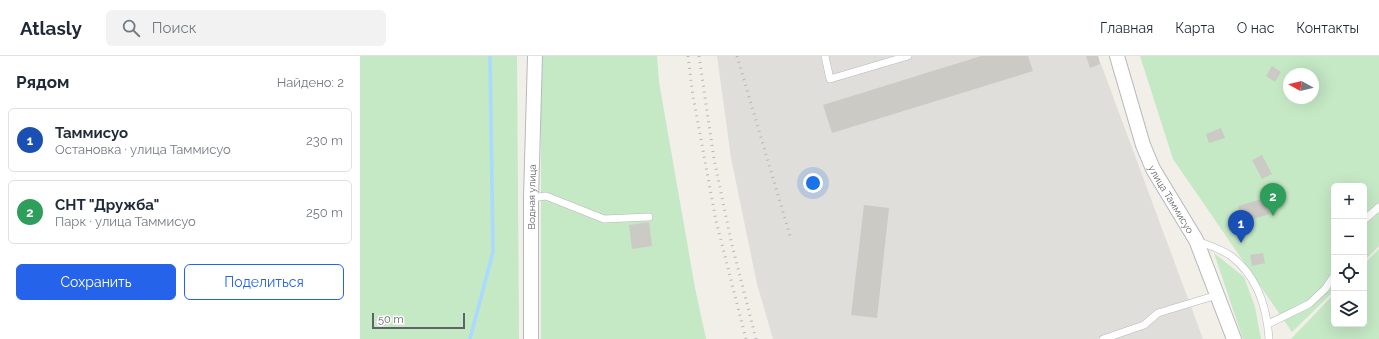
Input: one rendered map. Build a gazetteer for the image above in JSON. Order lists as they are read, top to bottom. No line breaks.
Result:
{"streets":{"street":["Водная улица","улица Таммисуо"]},"scale_bar":"50 m","north":"left","page":{"header":"Atlasly","search":"Поиск","nav":["Главная","Карта","О нас","Контакты"],"heading":["Рядом","Найдено: 2"],"list":[{"mark":"1","name":"Таммисуо","note":"Остановка · улица Таммисуо","value":"230 m"},{"mark":"2","name":"СНТ \"Дружба\"","note":"Парк · улица Таммисуо","value":"250 m"}],"map_buttons":["+","−"],"pins":["2","1"],"buttons":["Сохранить","Поделиться"],"scale":"50 m"}}
